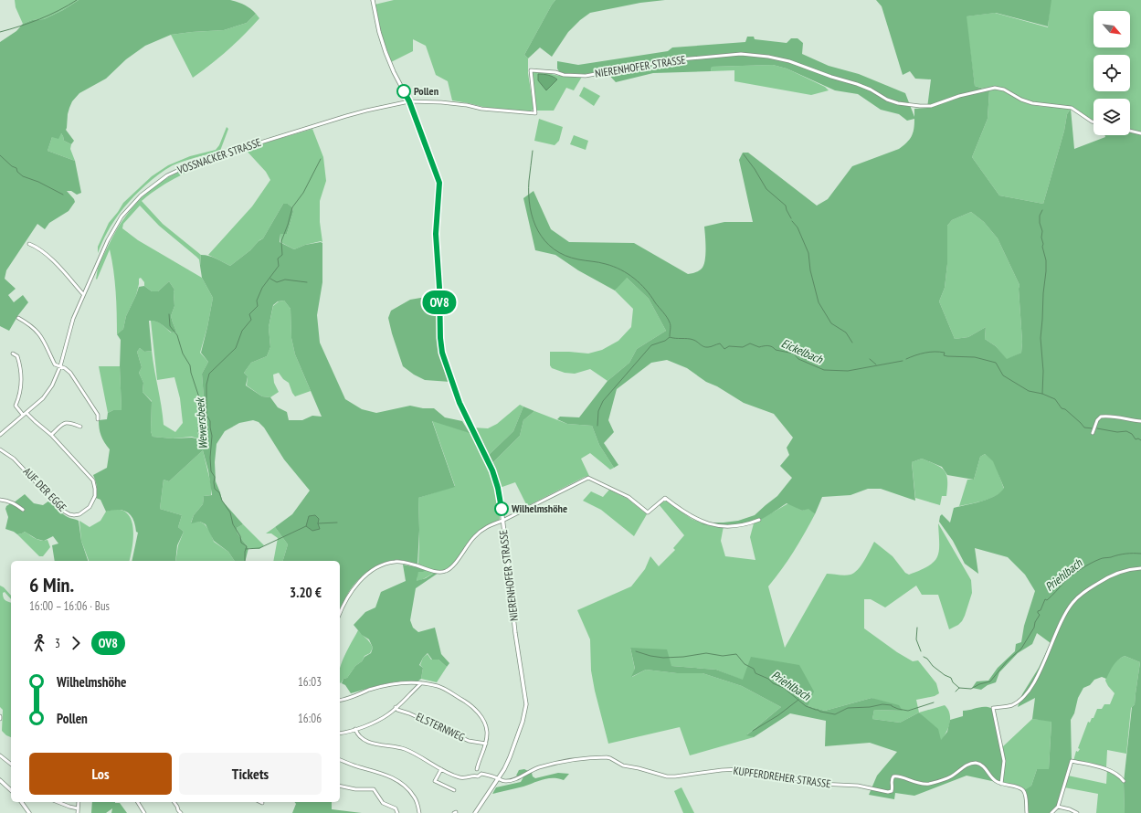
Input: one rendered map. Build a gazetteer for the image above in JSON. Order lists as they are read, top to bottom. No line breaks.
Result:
{"streets":{"street":["NIERENHOFER STRASSE","VOSSNACKER STRASSE","AUF DER EGGE","ELSTERNWEG","KUPFERDREHER STRASSE"]},"crossings":[["NIERENHOFER STRASSE","VOSSNACKER STRASSE"],["NIERENHOFER STRASSE","KUPFERDREHER STRASSE"],["VOSSNACKER STRASSE","AUF DER EGGE"]],"water":["Eickelbach","Wewersbeek","Priehlbach"],"places":["Pollen","Wilhelmshöhe"],"lines":["bus line OV8"],"north":"bottom right","page":{"on_map":"OV8","heading":["6 Min.","16:00 – 16:06 · Bus","3.20 €"],"legs":["3","OV8"],"list":[{"name":"Wilhelmshöhe","value":"16:03"},{"name":"Pollen","value":"16:06"}],"buttons":["Los","Tickets"]}}
